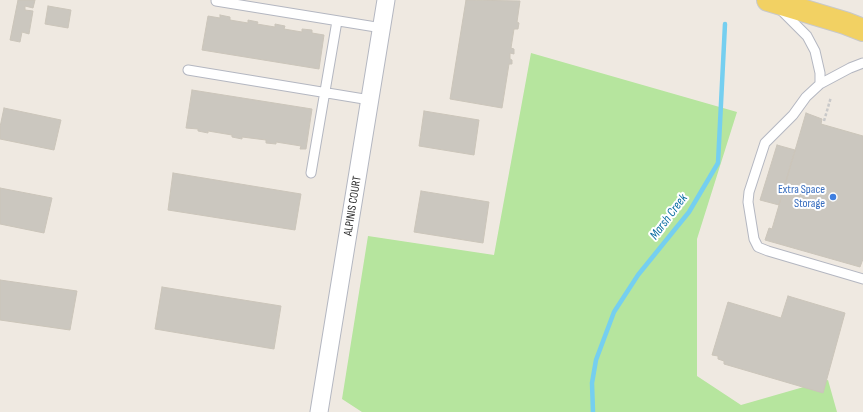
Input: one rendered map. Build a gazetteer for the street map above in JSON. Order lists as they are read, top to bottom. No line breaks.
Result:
{"streets":{"street":["ALPINIS COURT"]},"water":["Marsh Creek"],"places":["Extra Space Storage"]}
